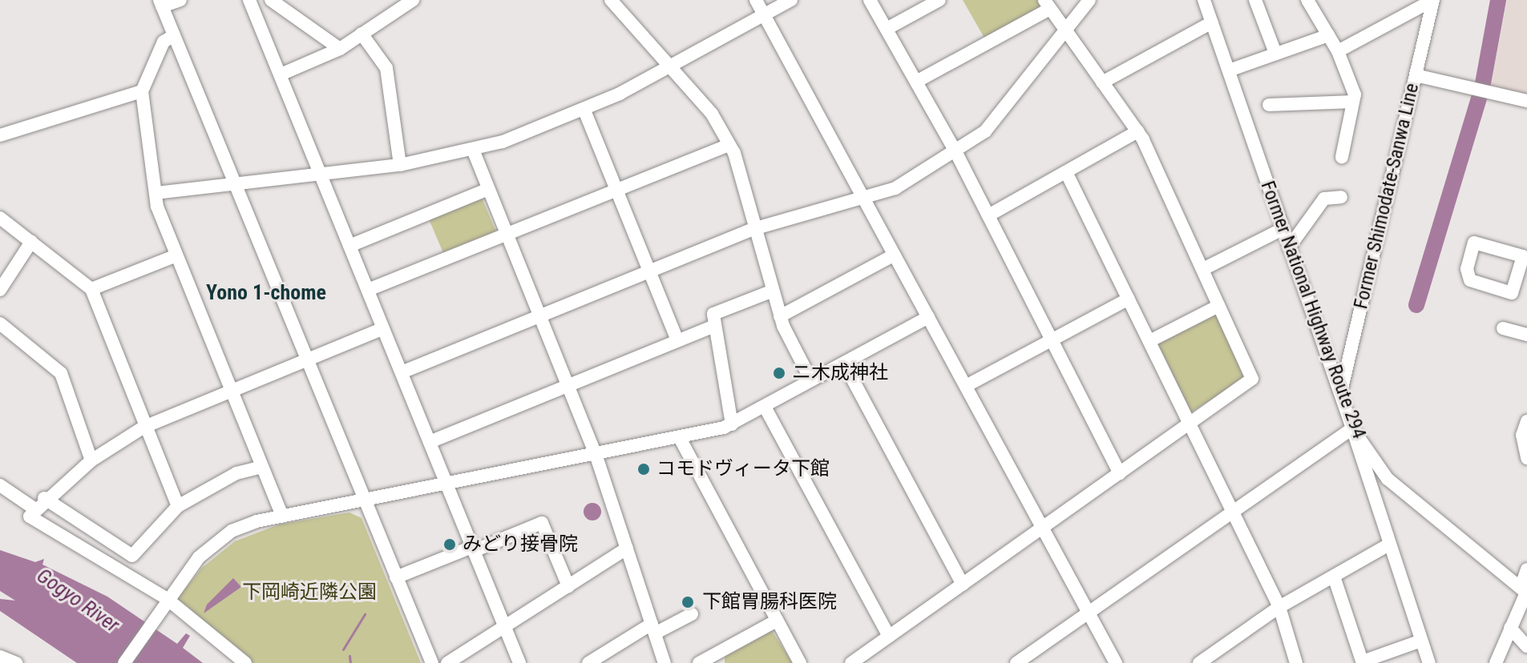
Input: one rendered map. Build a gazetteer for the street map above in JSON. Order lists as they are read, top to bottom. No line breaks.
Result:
{"streets":{"street":["Former Shimodate-Sanwa Line","Former National Highway Route 294"]},"crossings":[["Former Shimodate-Sanwa Line","Former National Highway Route 294"]],"districts":["Yono 1-chome"],"water":["Gogyo River"],"parks":["下岡崎近隣公園"],"places":["ニ木成神社","コモドヴィータ下館","みどり接骨院","下館胃腸科医院"]}
